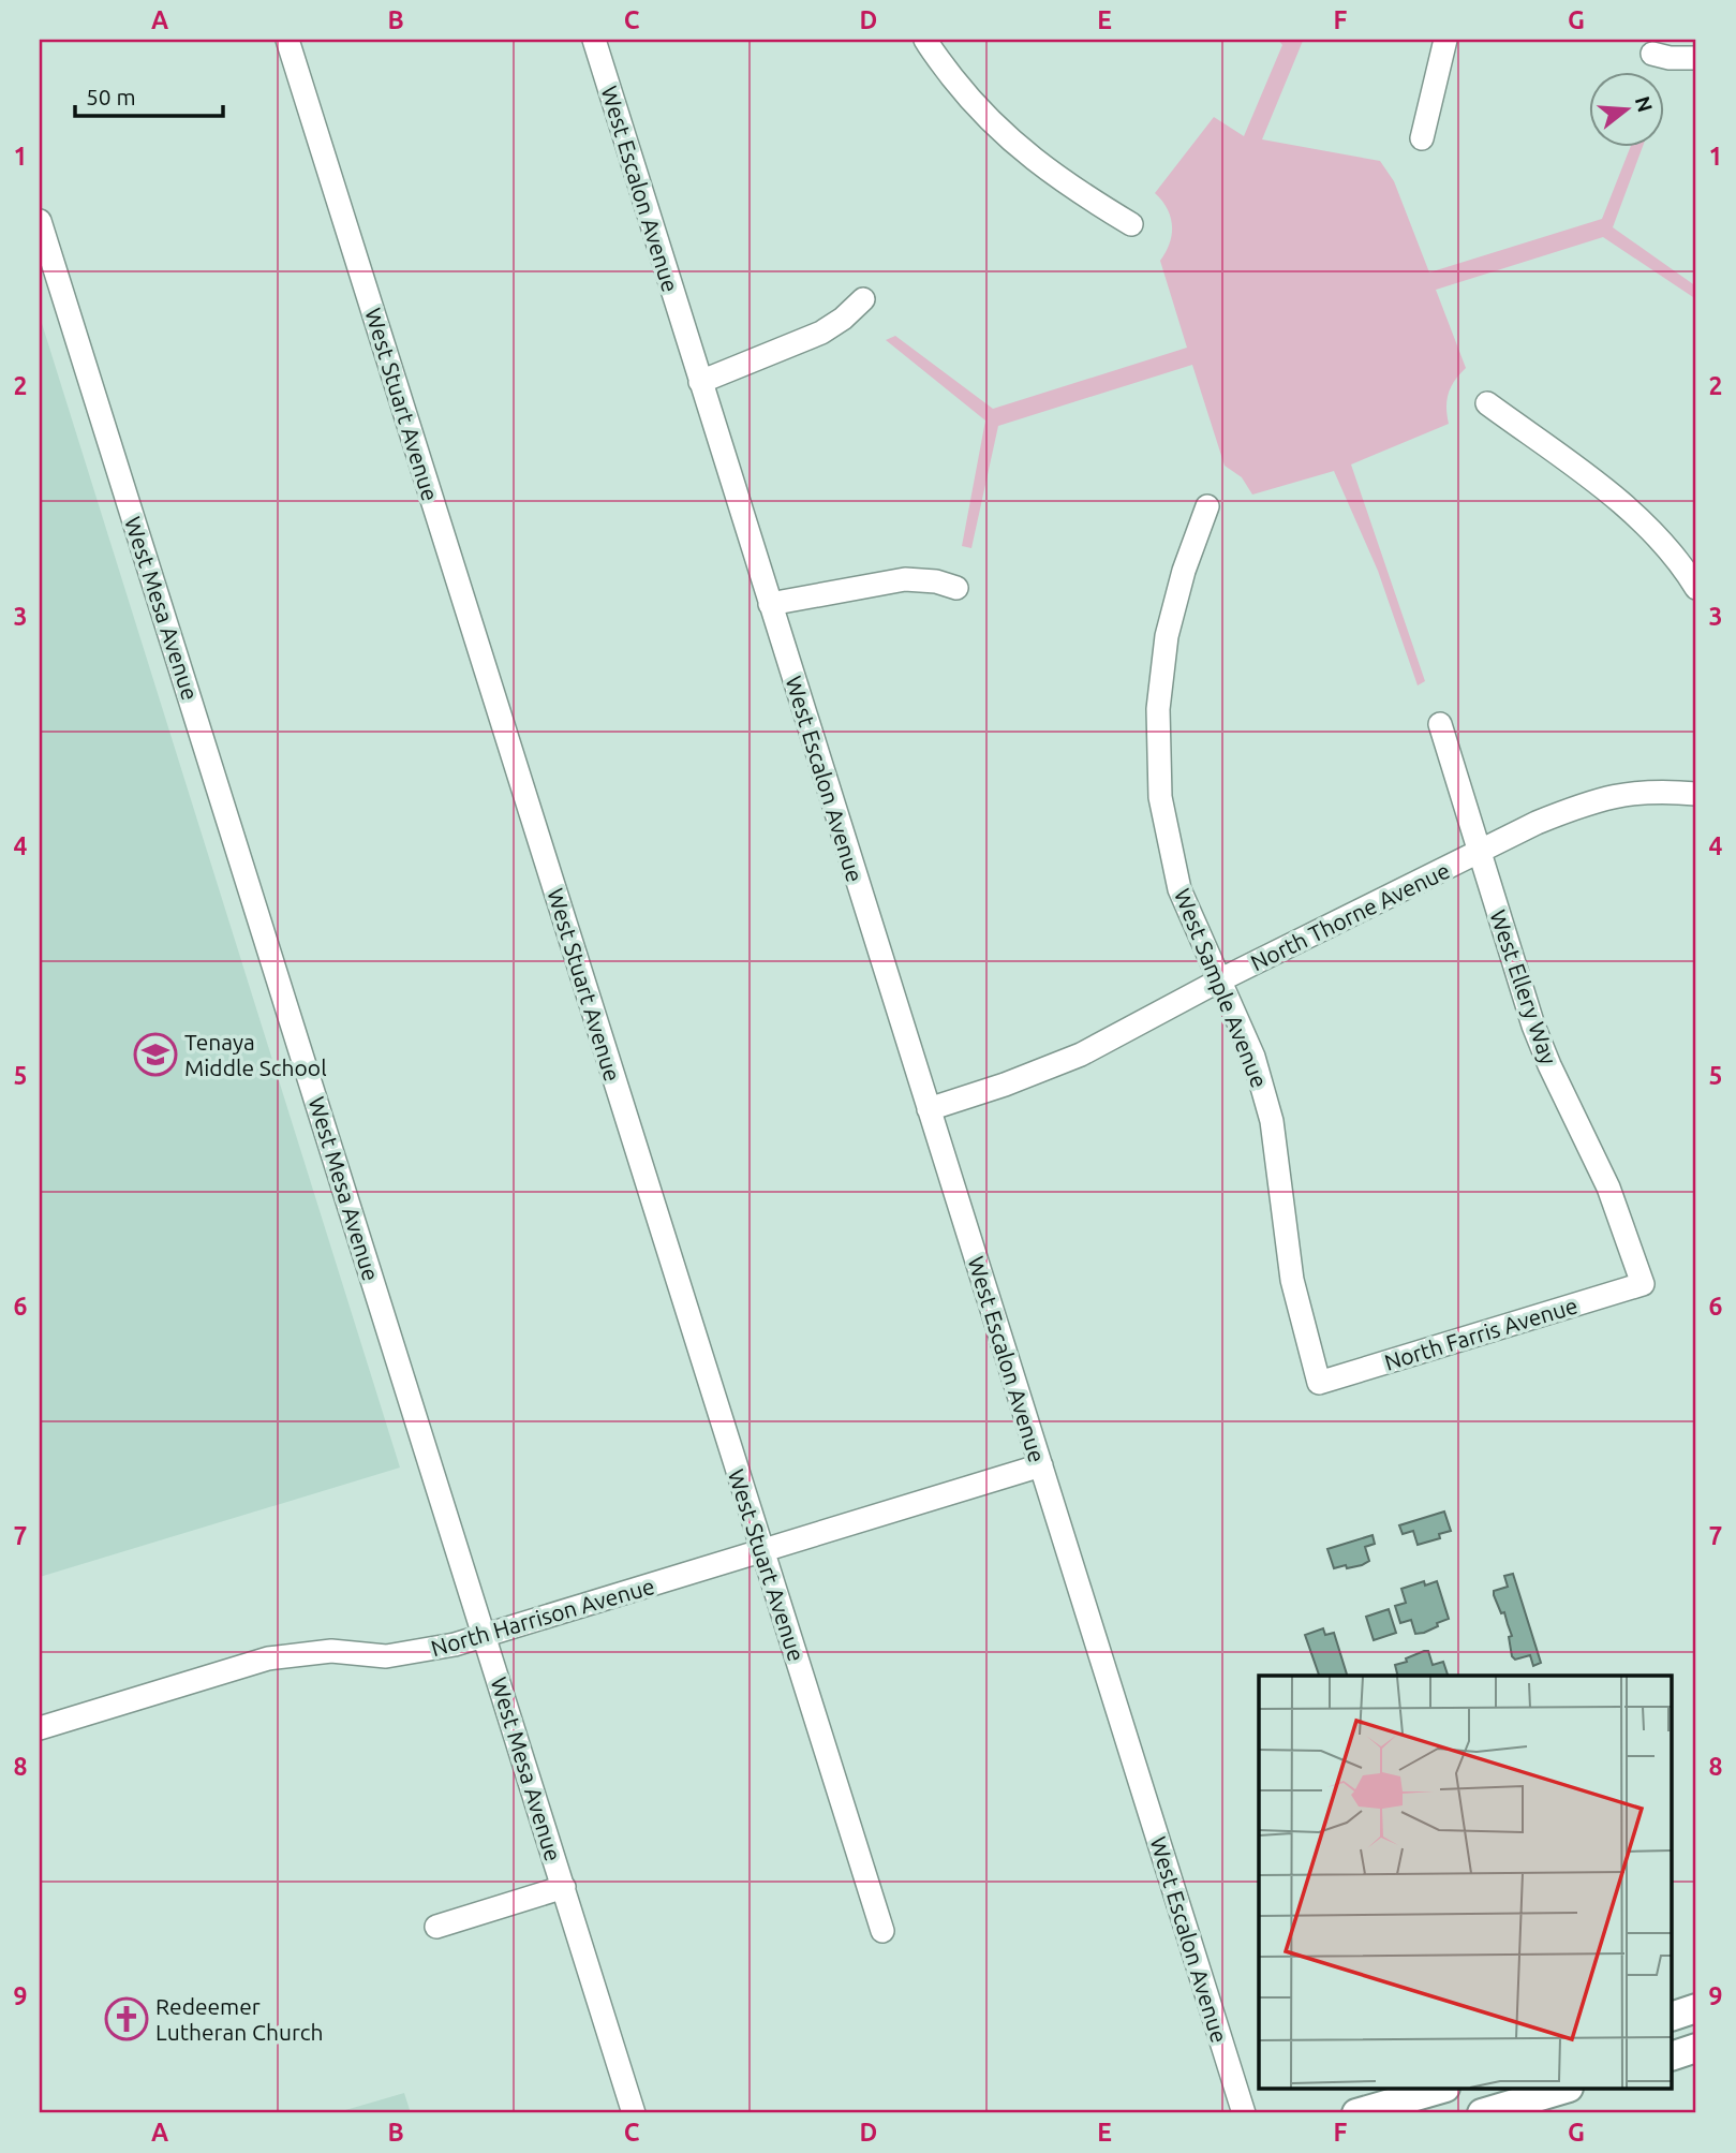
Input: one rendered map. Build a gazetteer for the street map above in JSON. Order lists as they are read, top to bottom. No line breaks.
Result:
{"streets":{"street":["West Escalon Avenue","West Stuart Avenue","West Mesa Avenue","North Thorne Avenue","West Ellery Way","West Sample Avenue","North Farris Avenue","North Harrison Avenue"]},"crossings":[["West Escalon Avenue","North Thorne Avenue"],["West Escalon Avenue","North Harrison Avenue"],["West Stuart Avenue","North Harrison Avenue"],["West Mesa Avenue","North Harrison Avenue"],["North Thorne Avenue","West Ellery Way"],["North Thorne Avenue","West Sample Avenue"],["West Ellery Way","North Farris Avenue"],["West Sample Avenue","North Farris Avenue"]],"places":{"school or university":["Tenaya Middle School"],"church":["Redeemer Lutheran Church"]},"scale_bar":"50 m","north":"right","grid":{"columns":["A","B","C","D","E","F","G"],"rows":["1","2","3","4","5","6","7","8","9"]}}
